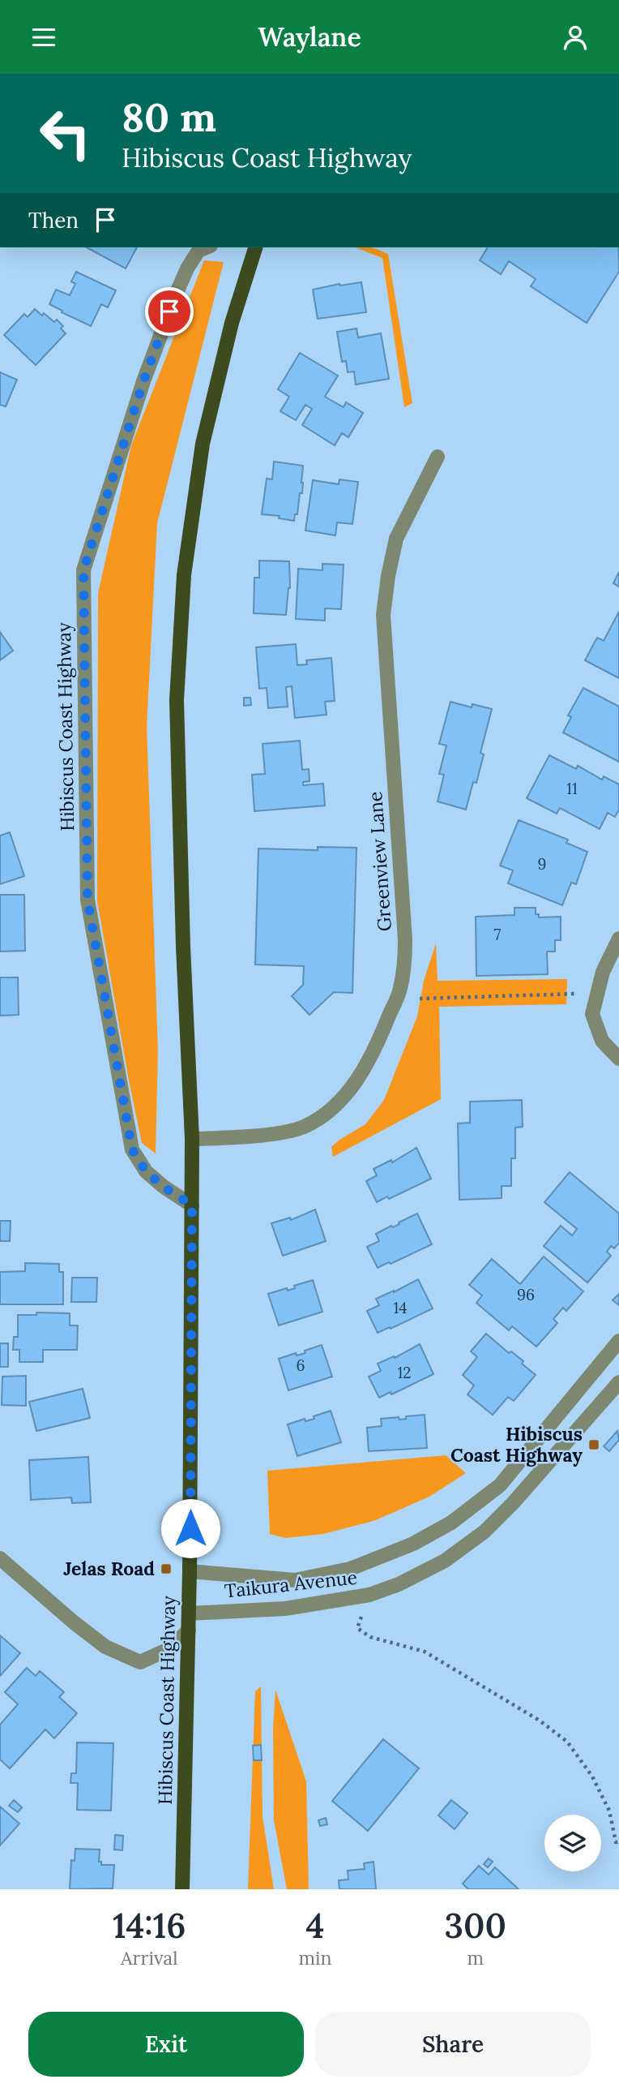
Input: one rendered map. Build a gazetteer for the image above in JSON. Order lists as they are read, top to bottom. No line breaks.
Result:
{"streets":{"main road":["Hibiscus Coast Highway"],"street":["Greenview Lane","Taikura Avenue"]},"crossings":[["Hibiscus Coast Highway","Greenview Lane"],["Hibiscus Coast Highway","Taikura Avenue"]],"places":{"transit":["Hibiscus Coast Highway","Jelas Road"]},"house_numbers":["11","9","7","96","14","6","12"],"page":{"header":"Waylane","turn":["80 m","Hibiscus Coast Highway"],"then":"Then","eta":["14:16","Arrival","4","min","300","m"],"buttons":["Exit","Share"]}}
